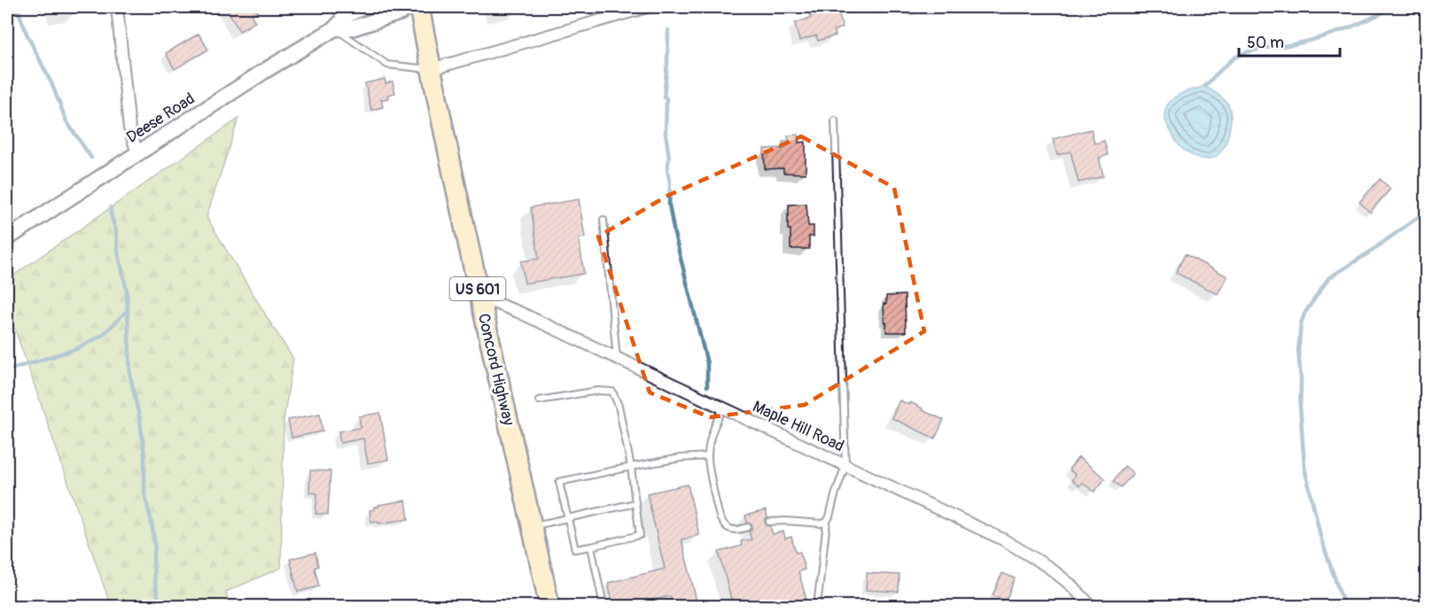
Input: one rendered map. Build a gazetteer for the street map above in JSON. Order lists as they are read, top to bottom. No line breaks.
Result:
{"streets":{"highway":["US 601","Concord Highway"],"street":["Deese Road","Maple Hill Road"]},"crossings":[["Concord Highway","Maple Hill Road"]],"scale_bar":"50 m"}
